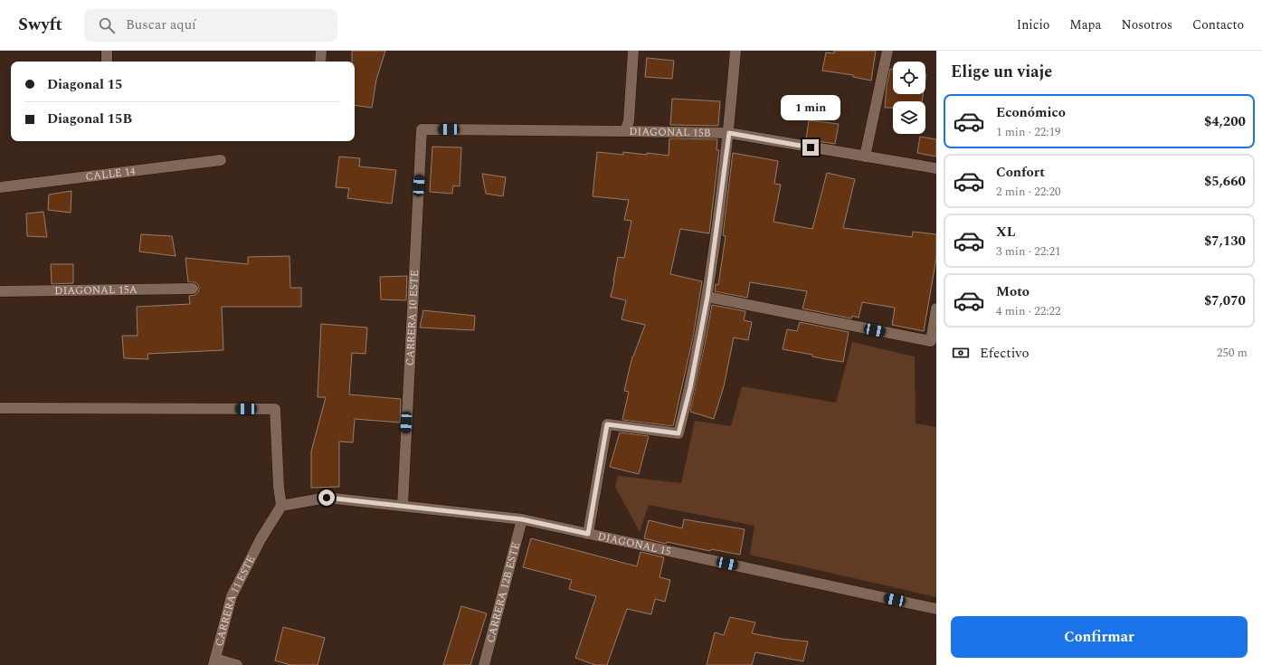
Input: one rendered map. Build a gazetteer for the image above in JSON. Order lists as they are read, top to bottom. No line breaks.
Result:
{"streets":{"street":["DIAGONAL 15B","CALLE 14","DIAGONAL 15A","CARRERA 10 ESTE","DIAGONAL 15","CARRERA 12B ESTE","CARRERA 11 ESTE"]},"crossings":[["DIAGONAL 15B","CARRERA 10 ESTE"],["CARRERA 10 ESTE","DIAGONAL 15"],["DIAGONAL 15","CARRERA 12B ESTE"],["DIAGONAL 15","CARRERA 11 ESTE"]],"page":{"header":"Swyft","search":"Buscar aquí","nav":["Inicio","Mapa","Nosotros","Contacto"],"heading":"Elige un viaje","banner":["Diagonal 15","Diagonal 15B"],"list":[{"name":"Económico","note":"1 min · 22:19","value":"$4,200"},{"name":"Confort","note":"2 min · 22:20","value":"$5,660"},{"name":"XL","note":"3 min · 22:21","value":"$7,130"},{"name":"Moto","note":"4 min · 22:22","value":"$7,070"}],"bubble":"1 min","pay":["Efectivo","250 m"],"buttons":"Confirmar"}}
